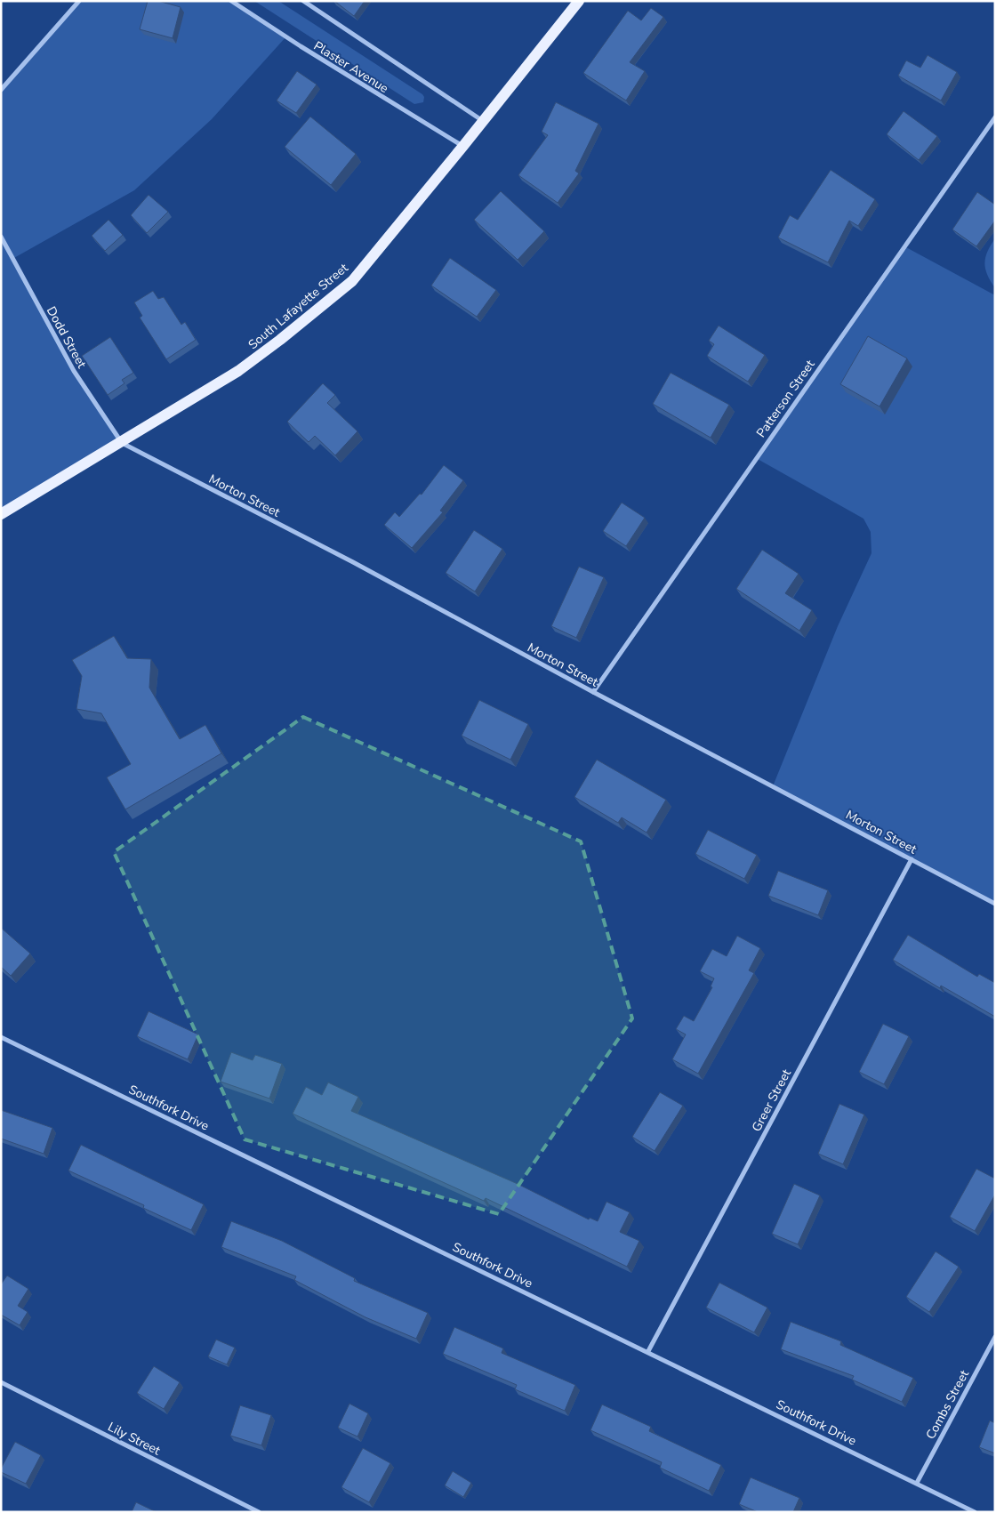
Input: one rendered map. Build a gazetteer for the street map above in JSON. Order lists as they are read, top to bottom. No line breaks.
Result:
{"streets":{"main road":["South Lafayette Street"],"street":["Plaster Avenue","Dodd Street","Patterson Street","Morton Street","Greer Street","Southfork Drive","Combs Street","Lily Street"]},"crossings":[["Plaster Avenue","South Lafayette Street"],["South Lafayette Street","Dodd Street"],["South Lafayette Street","Morton Street"],["Dodd Street","Morton Street"],["Patterson Street","Morton Street"],["Morton Street","Greer Street"],["Greer Street","Southfork Drive"],["Southfork Drive","Combs Street"]]}
